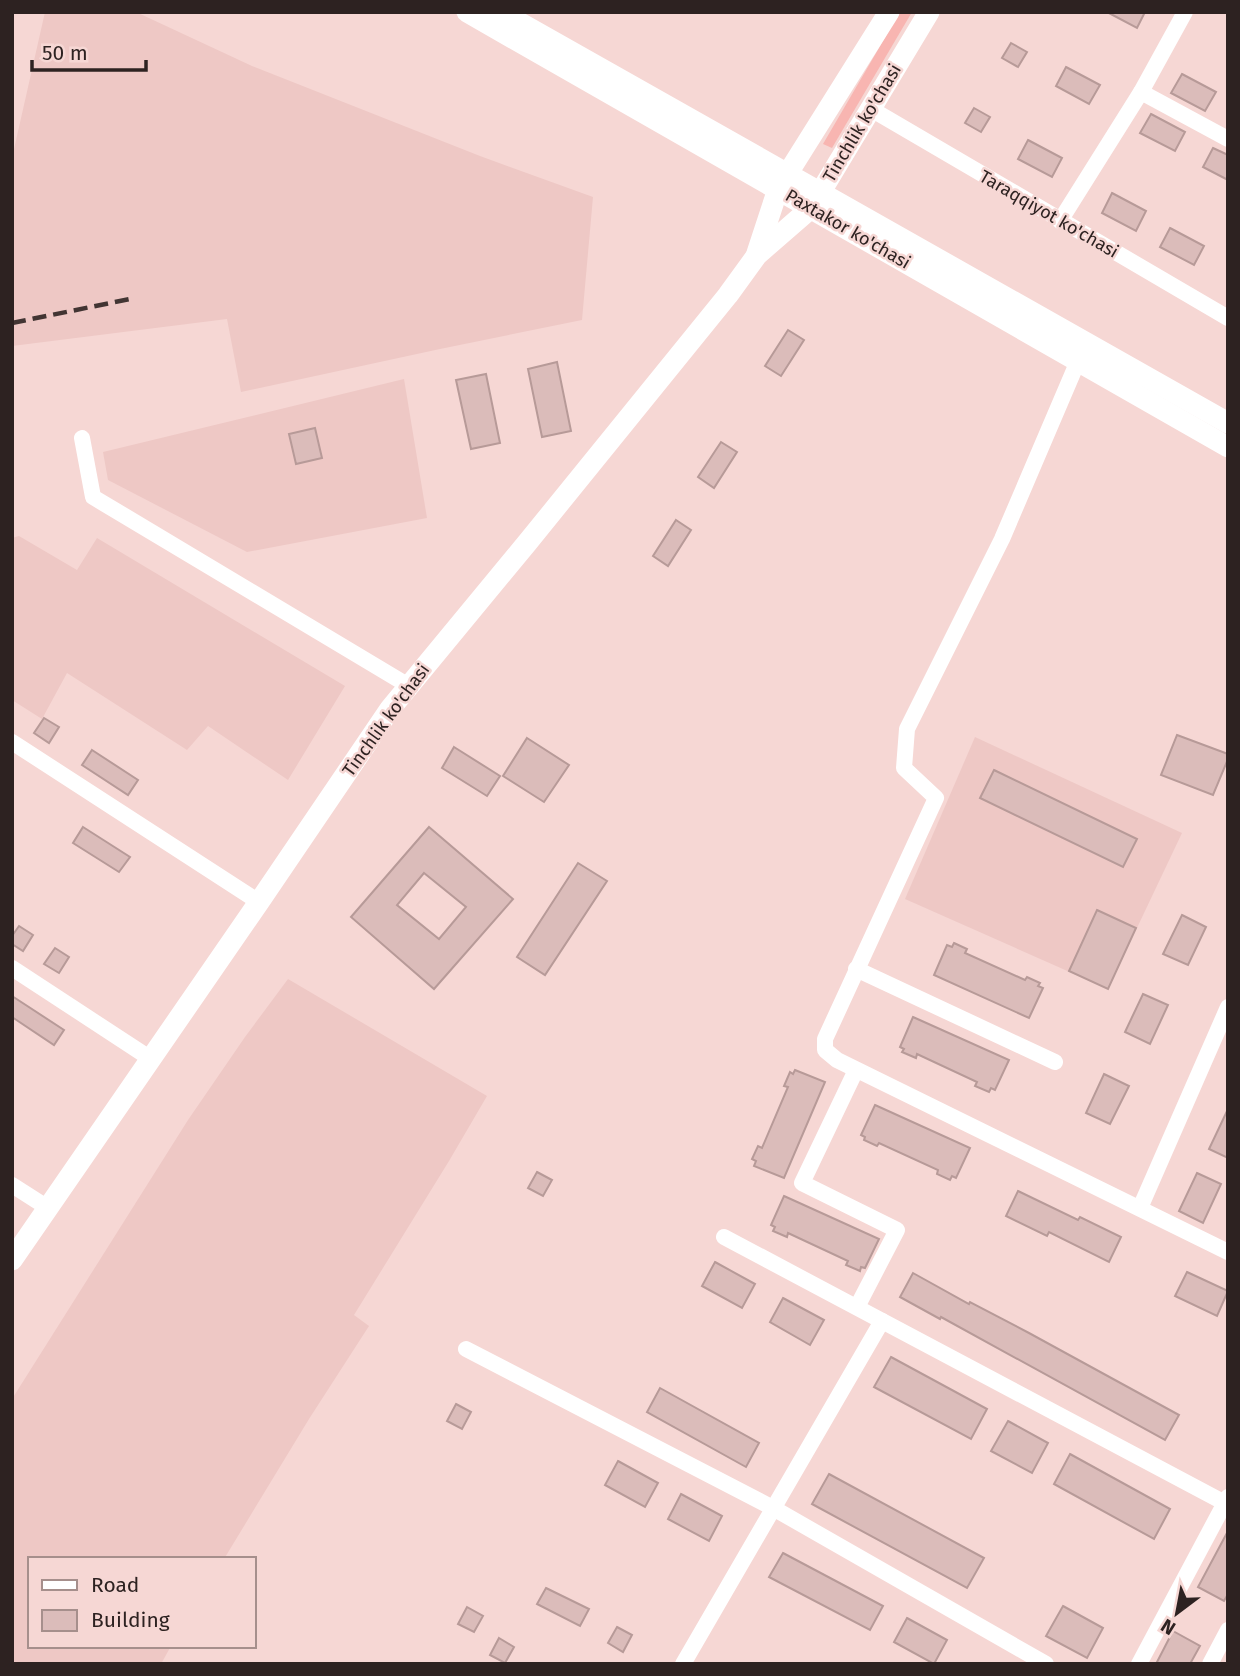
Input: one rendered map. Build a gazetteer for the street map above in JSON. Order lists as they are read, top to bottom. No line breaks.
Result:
{"streets":{"main road":["Tinchlik ko'chasi","Paxtakor ko'chasi"],"street":["Taraqqiyot ko'chasi"]},"crossings":[["Tinchlik ko'chasi","Taraqqiyot ko'chasi"],["Tinchlik ko'chasi","Paxtakor ko'chasi"]],"legend":["Road","Building"],"scale_bar":"50 m","north":"bottom left"}
